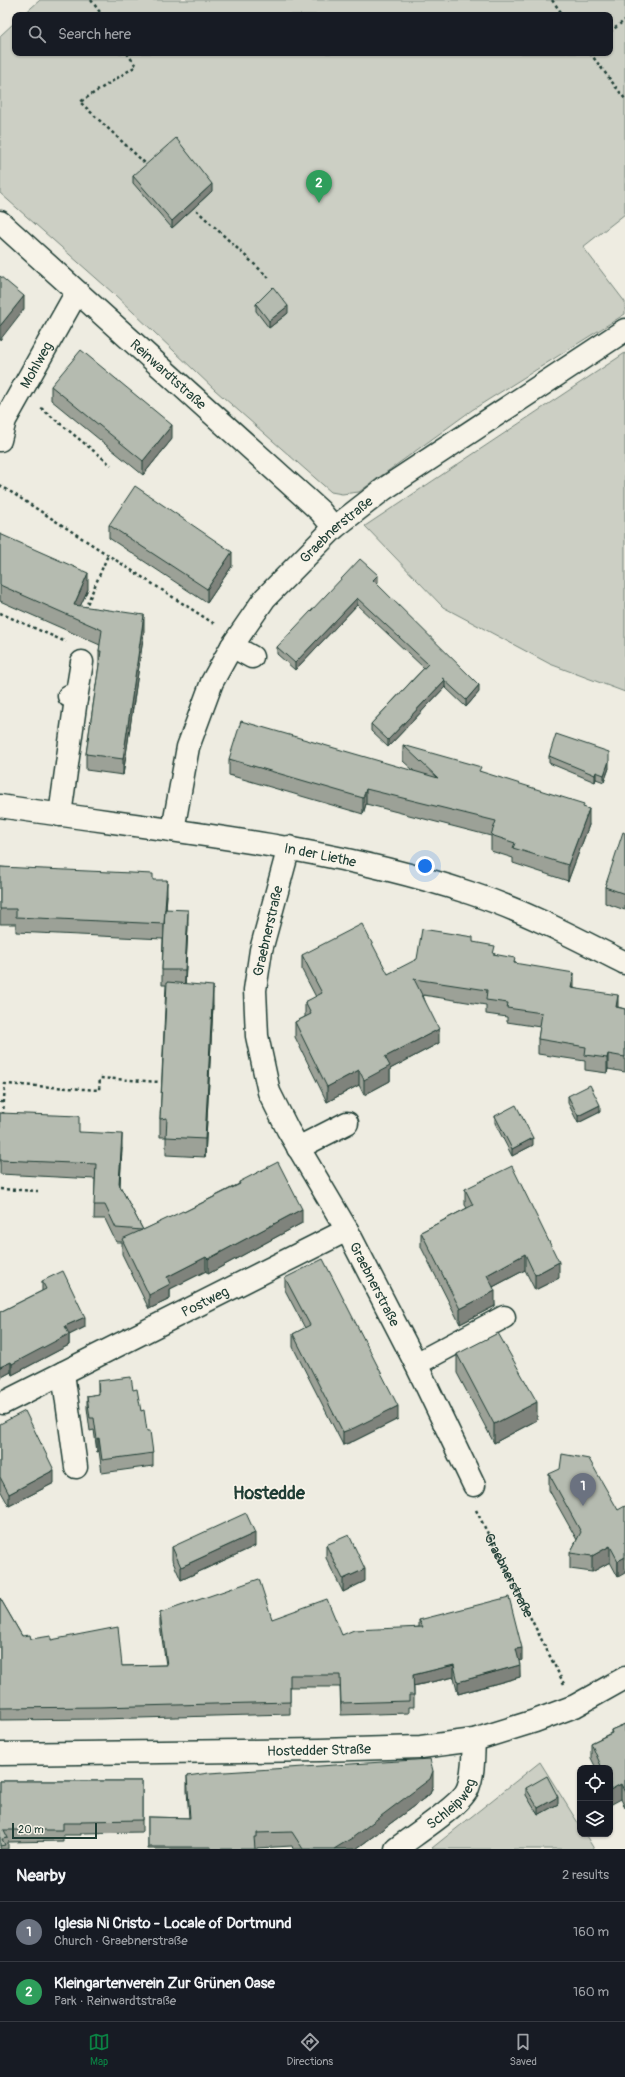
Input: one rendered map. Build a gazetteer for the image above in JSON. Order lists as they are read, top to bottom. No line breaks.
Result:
{"streets":{"street":["Mohlweg","Reinwardtstraße","Graebnerstraße","In der Liethe","Postweg","Hostedder Straße","Schleipweg"]},"crossings":[["Mohlweg","Reinwardtstraße"],["Reinwardtstraße","Graebnerstraße"],["Graebnerstraße","In der Liethe"],["Graebnerstraße","Postweg"],["Graebnerstraße","Hostedder Straße"],["Hostedder Straße","Schleipweg"]],"districts":["Hostedde"],"scale_bar":"20 m","page":{"search":"Search here","pins":["2","1"],"scale":"20 m","heading":["Nearby","2 results"],"list":[{"mark":"1","name":"Iglesia Ni Cristo - Locale of Dortmund","note":"Church · Graebnerstraße","value":"160 m"},{"mark":"2","name":"Kleingartenverein Zur Grünen Oase","note":"Park · Reinwardtstraße","value":"160 m"}],"nav":["Map","Directions","Saved"]}}
